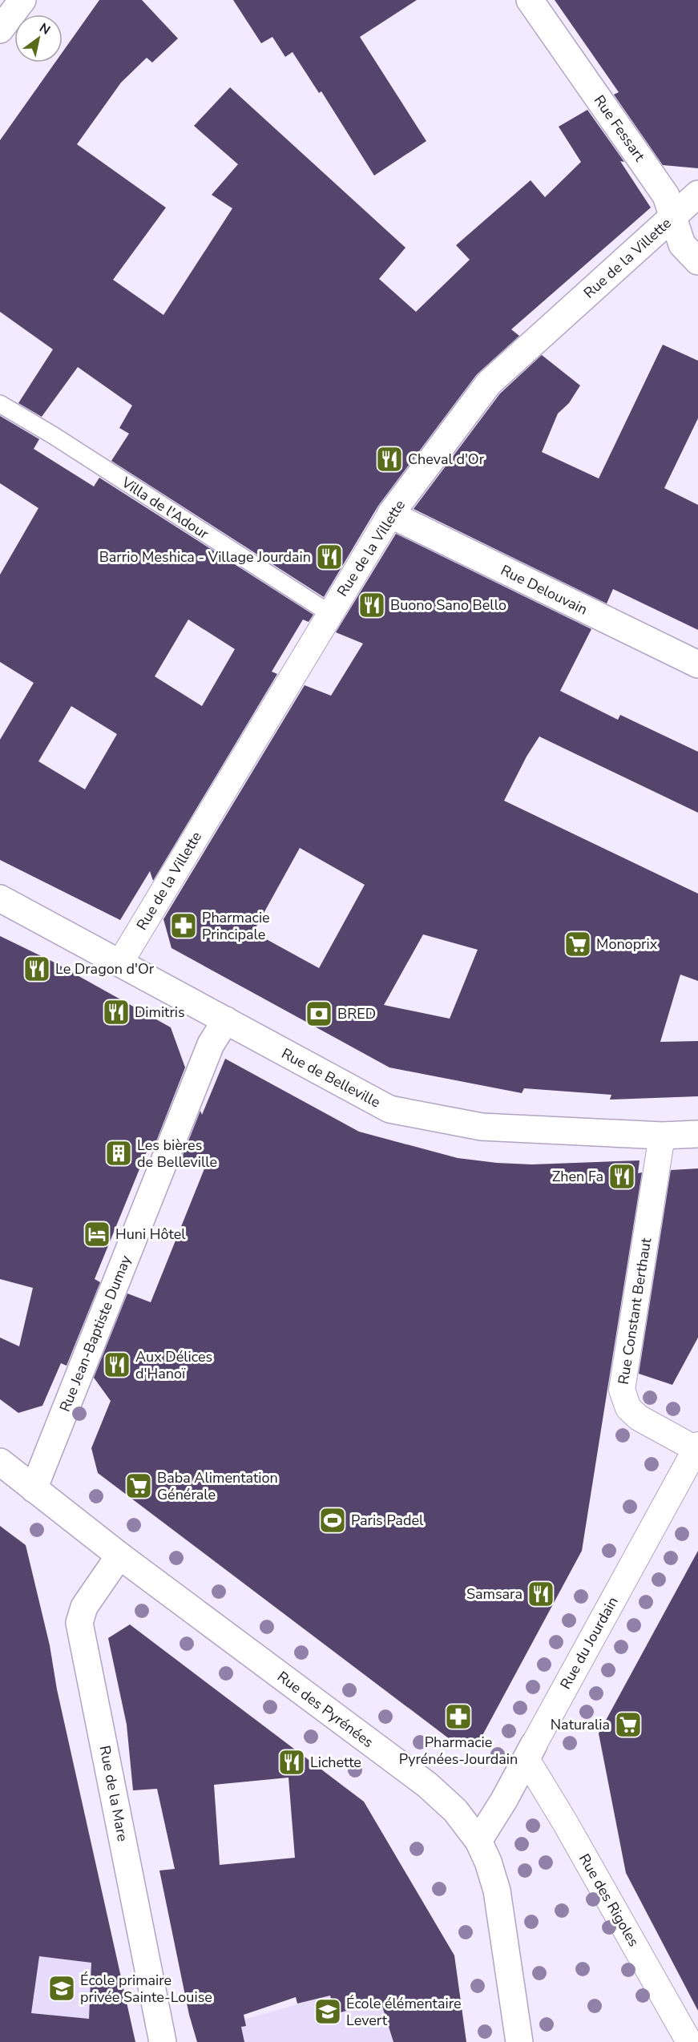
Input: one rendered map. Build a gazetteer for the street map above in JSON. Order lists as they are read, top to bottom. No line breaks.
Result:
{"streets":{"street":["Rue Fessart","Rue de la Villette","Rue Delouvain","Rue de Belleville","Rue Constant Berthaut","Rue Jean-Baptiste Dumay","Rue du Jourdain","Rue des Pyrénées","Rue de la Mare","Rue des Rigoles"],"lane":["Villa de l'Adour"]},"crossings":[["Rue Fessart","Rue de la Villette"],["Rue de la Villette","Villa de l'Adour"],["Rue de la Villette","Rue Delouvain"],["Rue de la Villette","Rue de Belleville"],["Rue de Belleville","Rue Constant Berthaut"],["Rue de Belleville","Rue Jean-Baptiste Dumay"],["Rue Constant Berthaut","Rue du Jourdain"],["Rue Jean-Baptiste Dumay","Rue des Pyrénées"],["Rue du Jourdain","Rue des Pyrénées"],["Rue du Jourdain","Rue des Rigoles"],["Rue des Pyrénées","Rue de la Mare"]],"places":{"restaurant":["Cheval d'Or","Barrio Meshica - Village Jourdain","Buono Sano Bello","Le Dragon d'Or","Dimitris","Zhen Fa","Aux Délices d'Hanoï","Samsara","Lichette"],"pharmacy":["Pharmacie Principale","Pharmacie Pyrénées-Jourdain"],"supermarket":["Monoprix","Baba Alimentation Générale","Naturalia"],"bank":["BRED"],"building":["Les bières de Belleville"],"hotel":["Huni Hôtel"],"sports":["Paris Padel"],"school or university":["École primaire privée Sainte-Louise","École élémentaire Levert"]},"north":"top right"}
